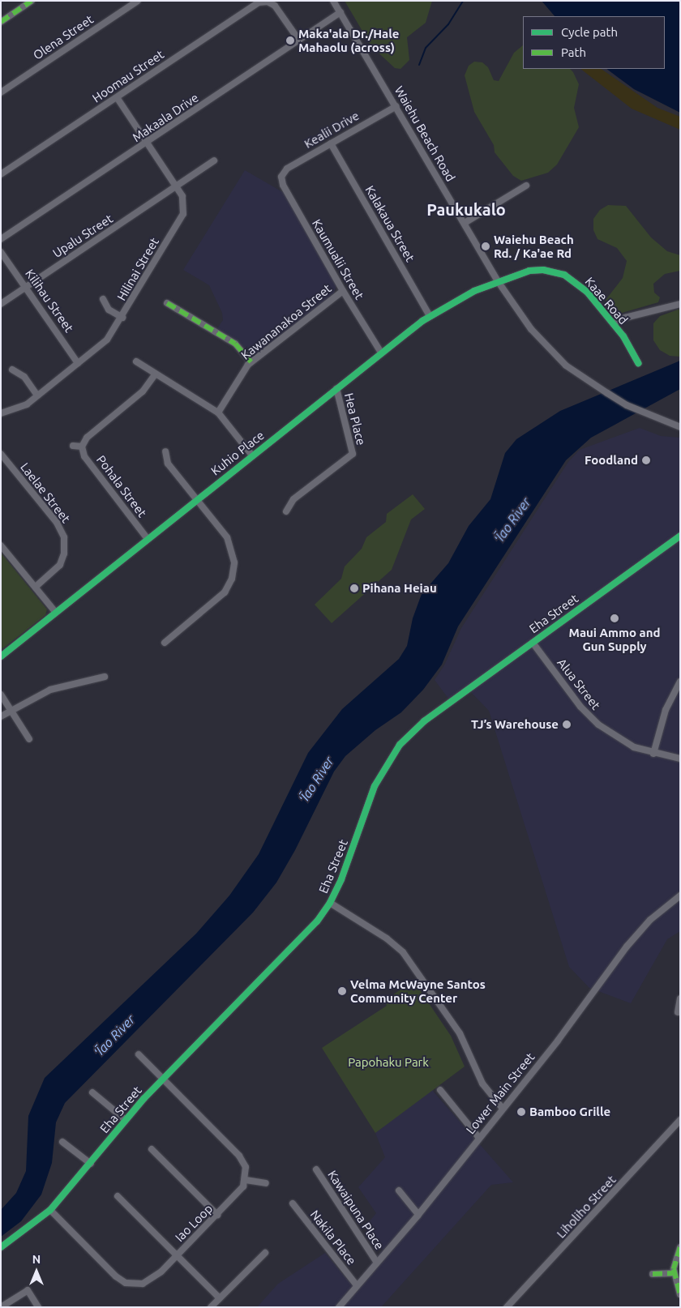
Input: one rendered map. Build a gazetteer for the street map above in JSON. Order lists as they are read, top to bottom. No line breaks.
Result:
{"streets":{"street":["Olena Street","Hoomau Street","Makaala Drive","Kealii Drive","Waiehu Beach Road","Kalakaua Street","Upalu Street","Kaumualii Street","Hilinai Street","Kilihau Street","Kaae Road","Kawananakoa Street","Hea Place","Kuhio Place","Pohala Street","Laelae Street","Eha Street","Alua Street","Lower Main Street","Liholiho Street","Kawaipuna Place","Iao Loop","Nakila Place"]},"crossings":[["Hoomau Street","Makaala Drive"],["Hoomau Street","Hilinai Street"],["Makaala Drive","Waiehu Beach Road"],["Makaala Drive","Hilinai Street"],["Kealii Drive","Waiehu Beach Road"],["Kealii Drive","Kalakaua Street"],["Kealii Drive","Kaumualii Street"],["Waiehu Beach Road","Kaae Road"],["Waiehu Beach Road","Kuhio Place"],["Kalakaua Street","Kuhio Place"],["Upalu Street","Hilinai Street"],["Upalu Street","Kilihau Street"],["Kaumualii Street","Kawananakoa Street"],["Kaumualii Street","Kuhio Place"],["Hilinai Street","Kilihau Street"],["Kaae Road","Kuhio Place"],["Hea Place","Kuhio Place"],["Kuhio Place","Pohala Street"],["Eha Street","Alua Street"],["Eha Street","Iao Loop"],["Lower Main Street","Kawaipuna Place"],["Lower Main Street","Nakila Place"]],"districts":["Paukukalo"],"water":["ʻĪao River"],"parks":["Papohaku Park"],"places":["Maka'ala Dr./Hale Mahaolu (across)","Waiehu Beach Rd. / Ka'ae Rd","Foodland","Pihana Heiau","Maui Ammo and Gun Supply","TJ’s Warehouse","Velma McWayne Santos Community Center","Bamboo Grille"],"legend":["Cycle path","Path"],"north":"top"}
